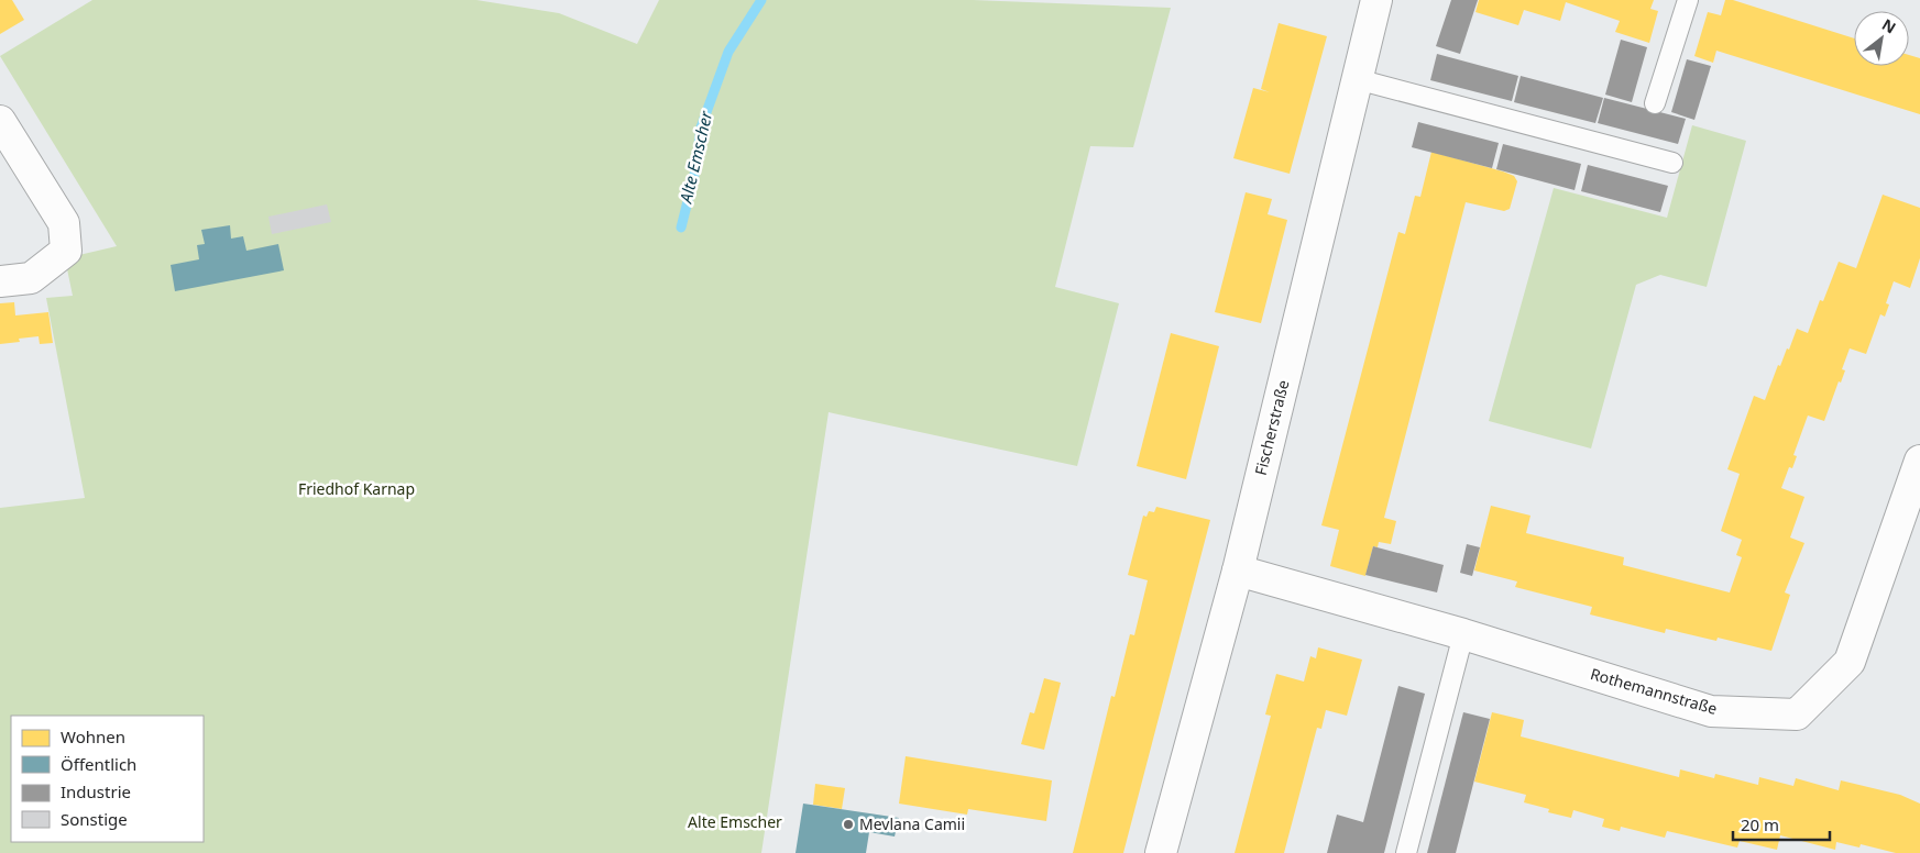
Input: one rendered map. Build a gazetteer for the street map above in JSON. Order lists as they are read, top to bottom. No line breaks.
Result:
{"streets":{"street":["Fischerstraße","Rothemannstraße"]},"crossings":[["Fischerstraße","Rothemannstraße"]],"water":["Alte Emscher"],"parks":["Friedhof Karnap","Alte Emscher"],"places":["Mevlana Camii"],"legend":["Wohnen","Öffentlich","Industrie","Sonstige"],"scale_bar":"20 m","north":"top right"}
